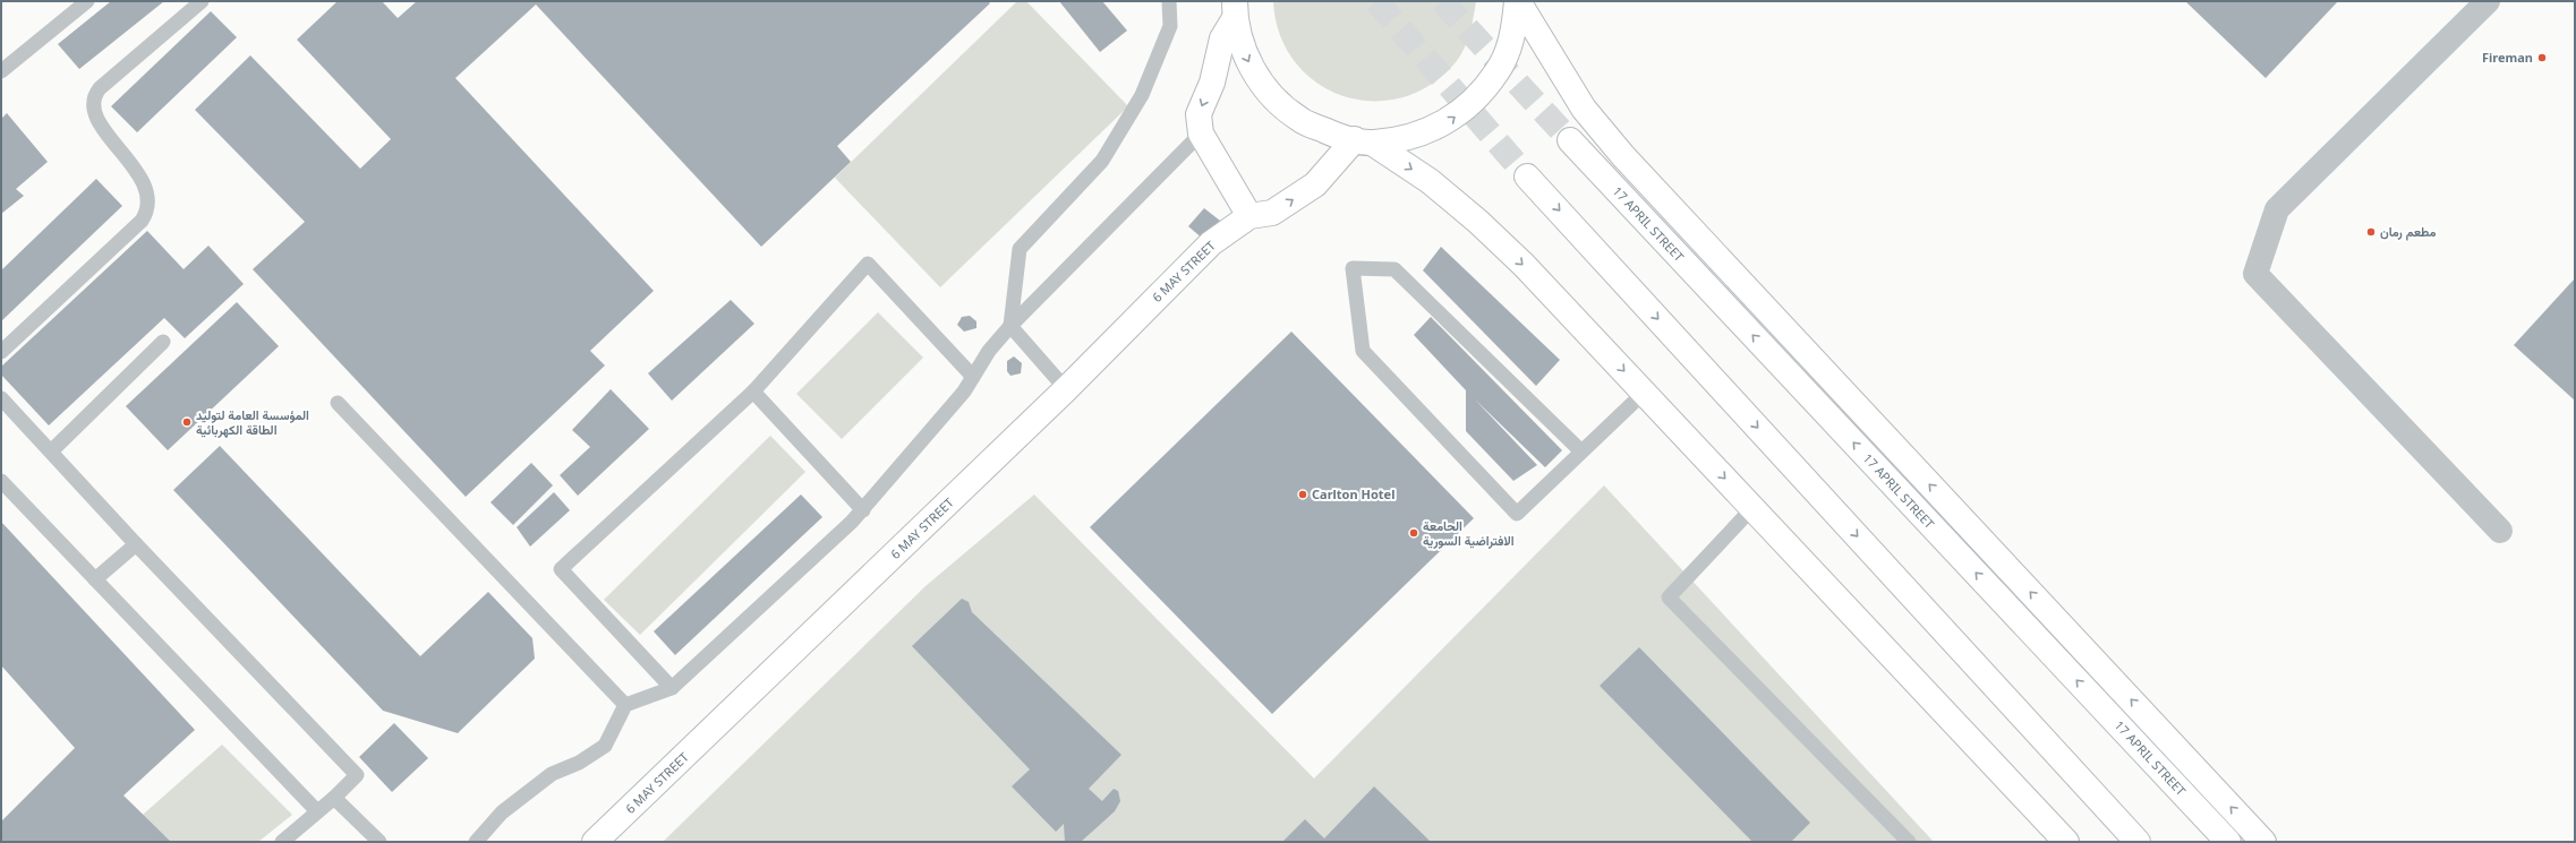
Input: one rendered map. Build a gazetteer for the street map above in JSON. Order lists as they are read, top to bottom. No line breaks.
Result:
{"streets":{"main road":["17 APRIL STREET","6 MAY STREET"]},"places":["Fireman","مطعم رمان","المؤسسة العامة لتوليد الطاقة الكهربائية","Carlton Hotel","الحامعة الافتراضية السورية"]}
